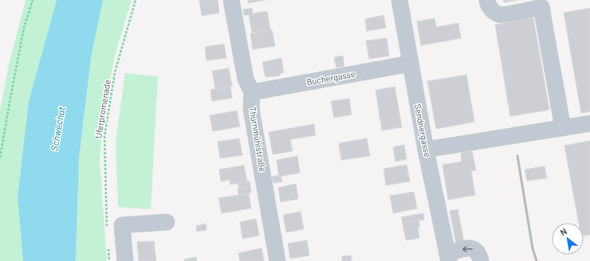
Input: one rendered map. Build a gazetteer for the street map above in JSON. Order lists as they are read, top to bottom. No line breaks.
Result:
{"streets":{"street":["Buchergasse","Sendnergasse","Thurnmühlstraße"],"path":["Uferpromenade"]},"crossings":[["Buchergasse","Sendnergasse"],["Buchergasse","Thurnmühlstraße"]],"water":["Schwechat"],"north":"top left"}
